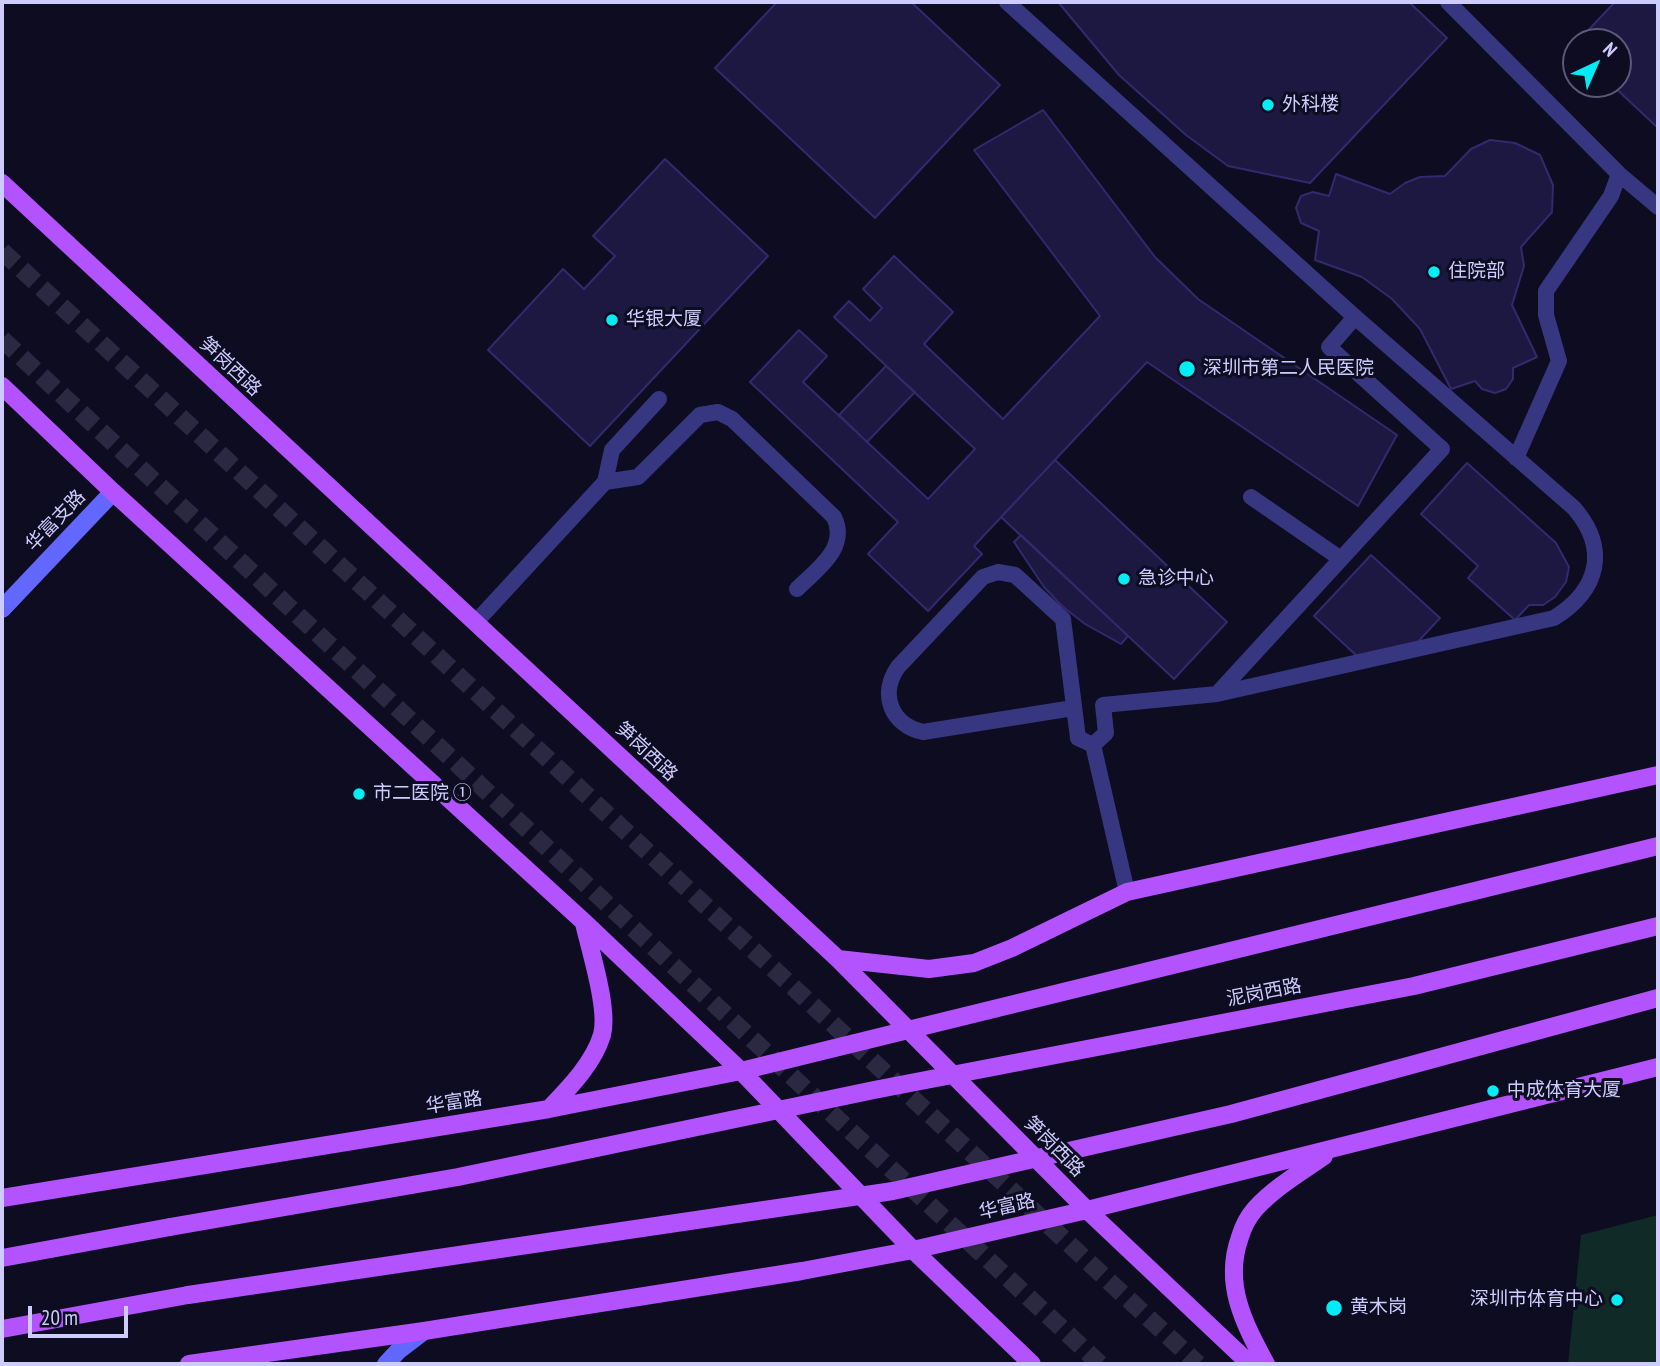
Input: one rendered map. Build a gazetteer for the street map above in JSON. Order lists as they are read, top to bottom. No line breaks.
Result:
{"streets":{"main road":["笋岗西路","泥岗西路","华富路"],"street":["华富支路"]},"crossings":[["笋岗西路","华富路"]],"places":["外科楼","住院部","华银大厦","深圳市第二人民医院","急诊中心","市二医院 ①","中成体育大厦","深圳市体育中心","黄木岗"],"scale_bar":"20 m","north":"top right"}
